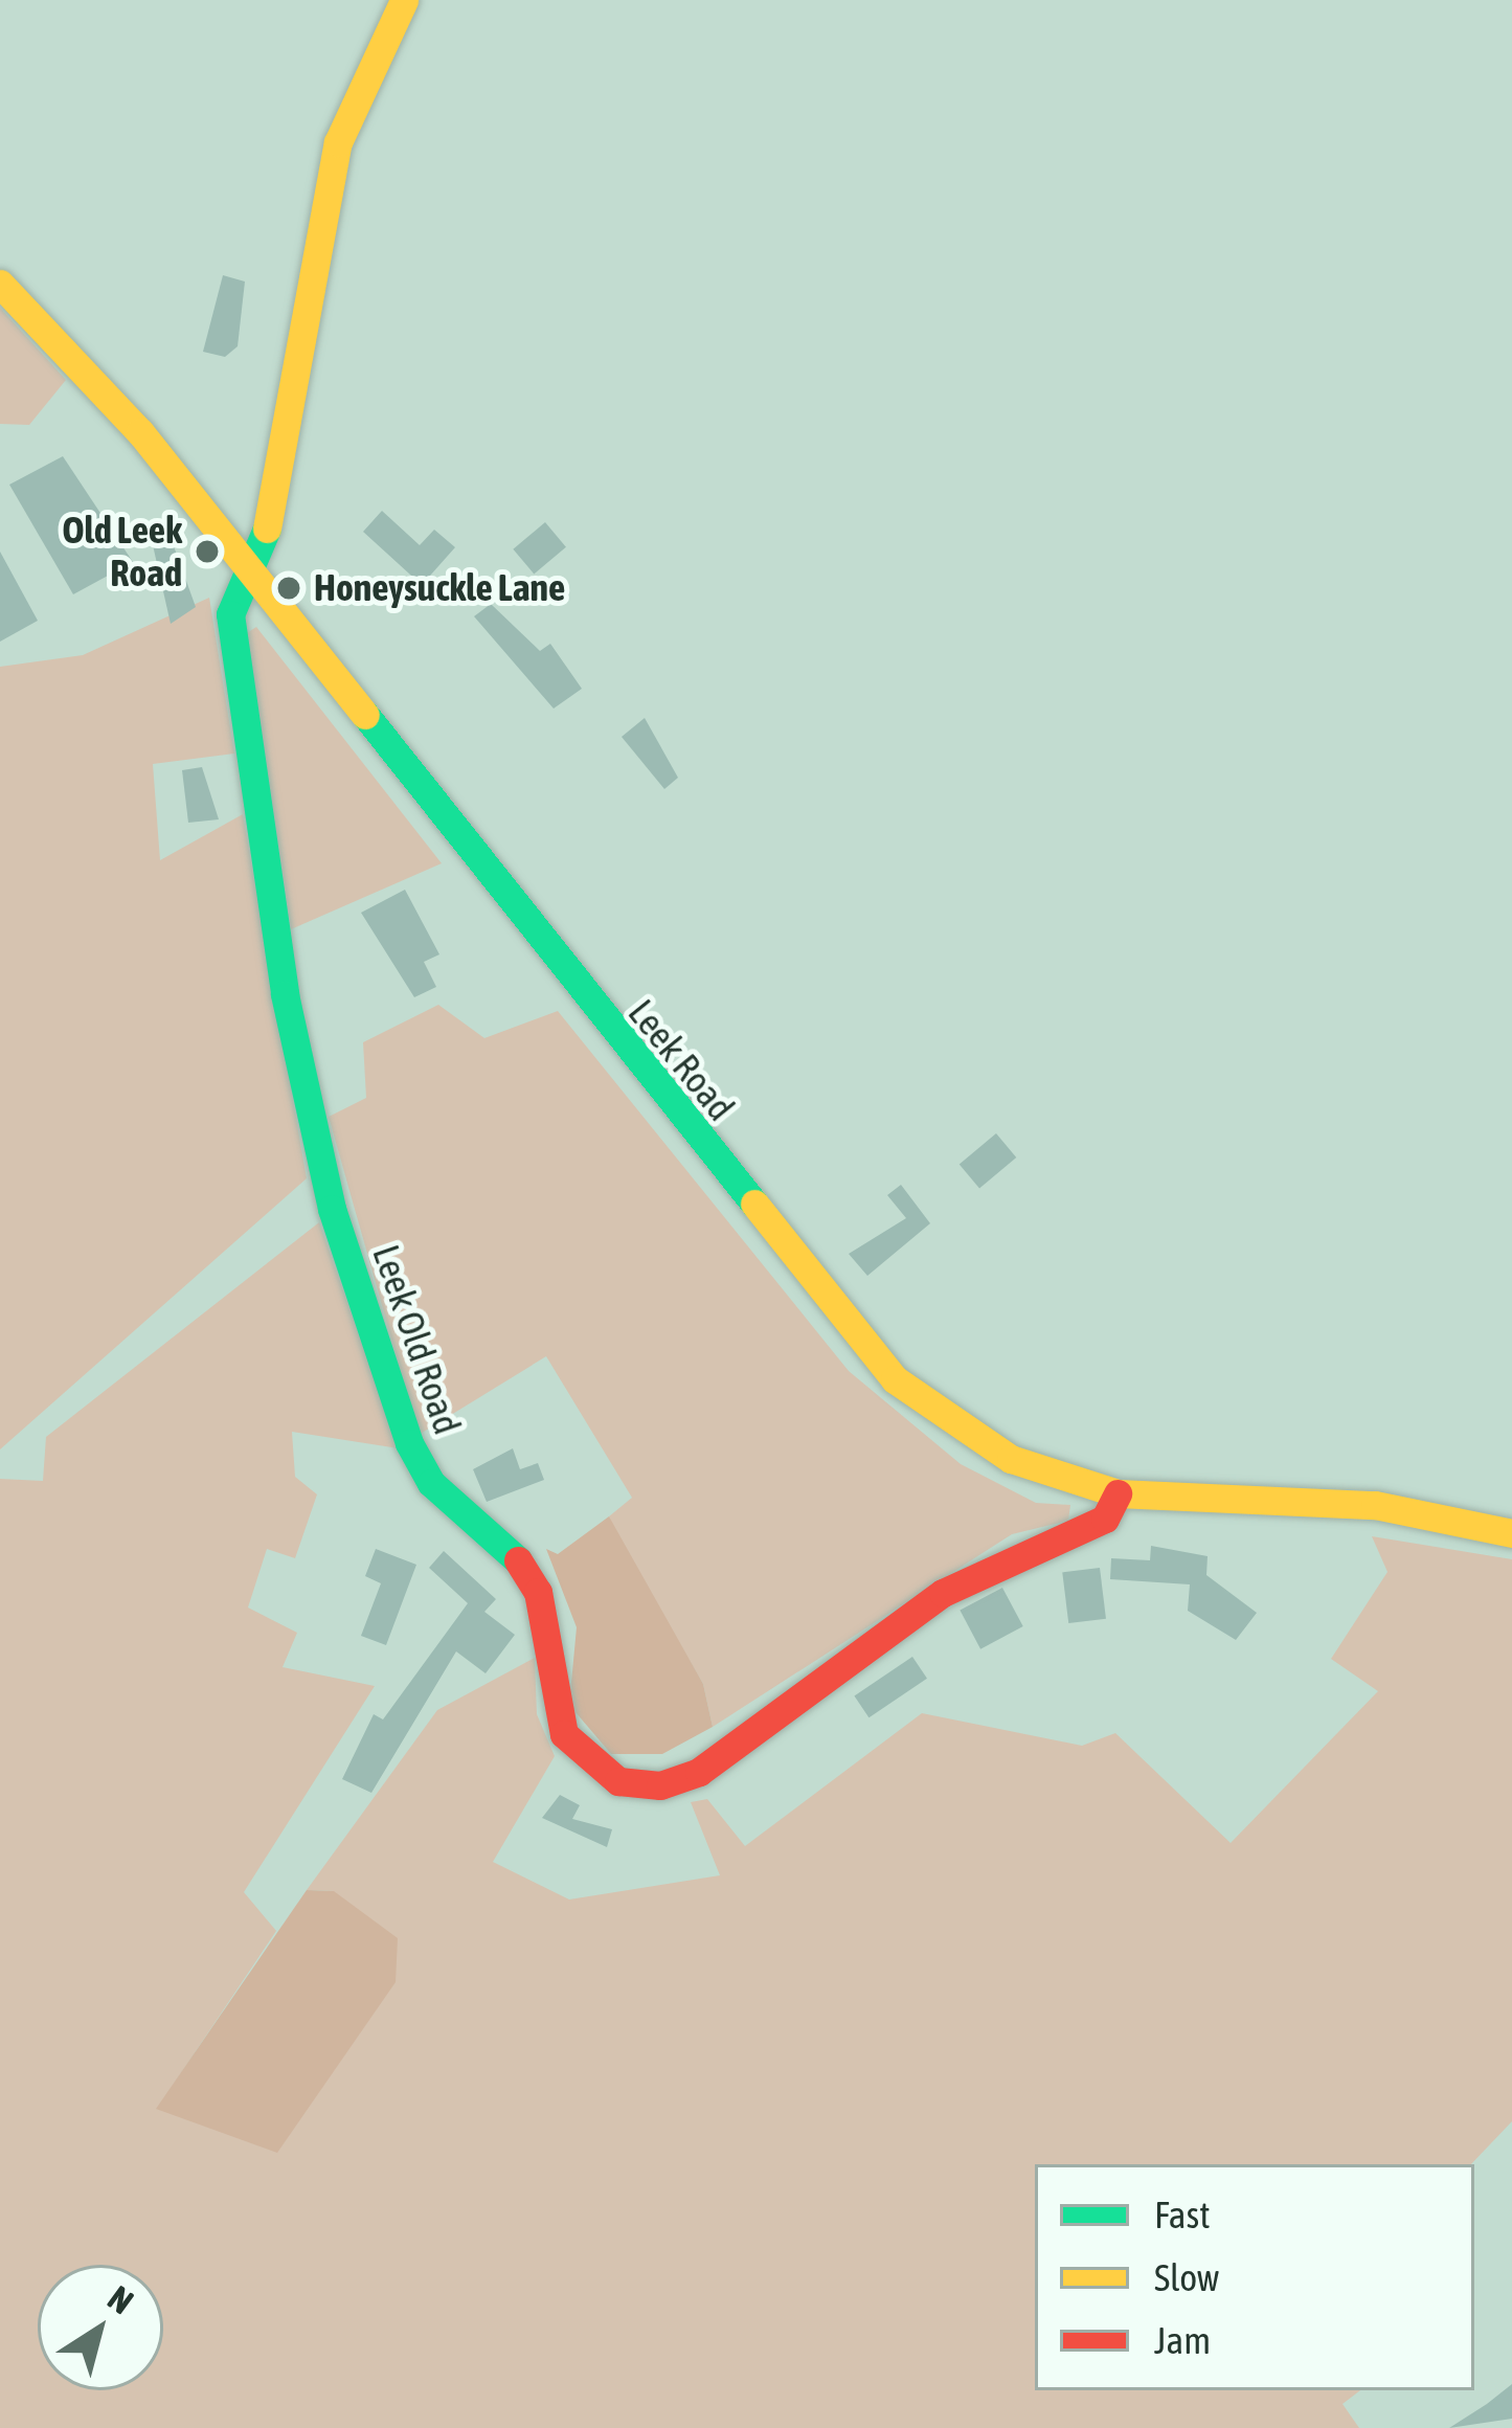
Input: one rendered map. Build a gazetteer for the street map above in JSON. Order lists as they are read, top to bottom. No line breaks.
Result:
{"streets":{"main road":["Leek Road","Leek Old Road"]},"crossings":[["Leek Road","Leek Old Road"]],"places":["Old Leek Road","Honeysuckle Lane"],"legend":["Fast","Slow","Jam"],"north":"top right"}
